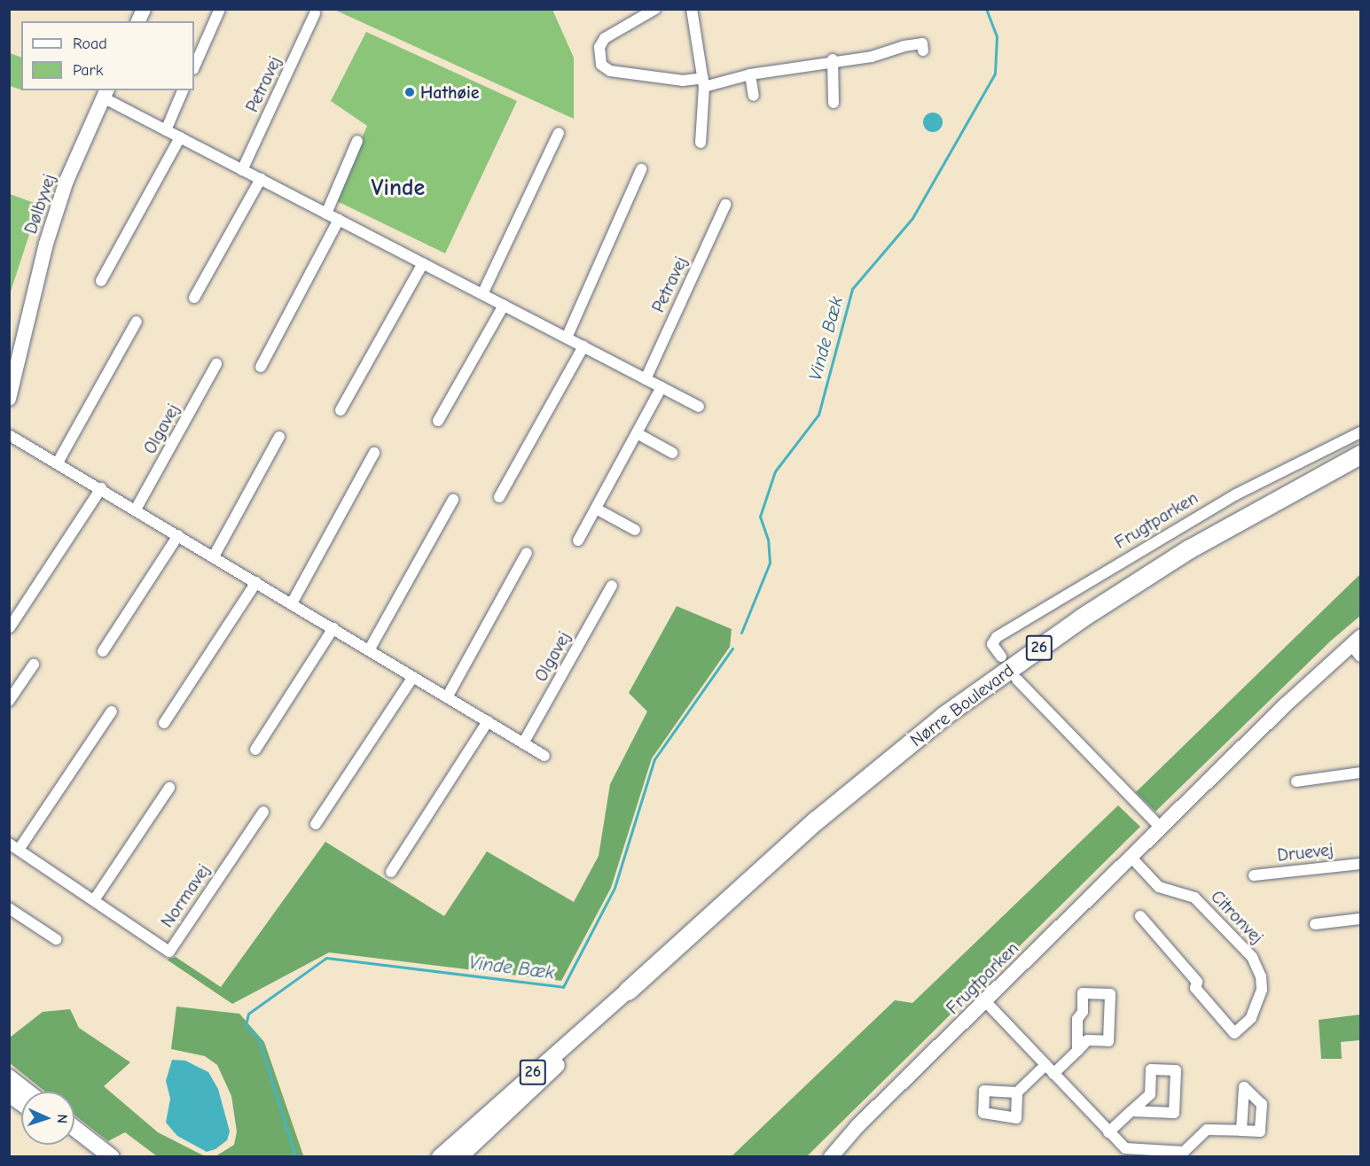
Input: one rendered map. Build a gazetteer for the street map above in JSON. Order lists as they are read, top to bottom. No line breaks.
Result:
{"streets":{"highway":["26","Nørre Boulevard"],"street":["Petravej","Dølbyvej","Olgavej","Frugtparken","Druevej","Normavej","Citronvej"]},"crossings":[["Frugtparken","Citronvej"]],"districts":["Vinde"],"water":["Vinde Bæk"],"places":["Hathøie"],"legend":["Road","Park"],"north":"right"}
